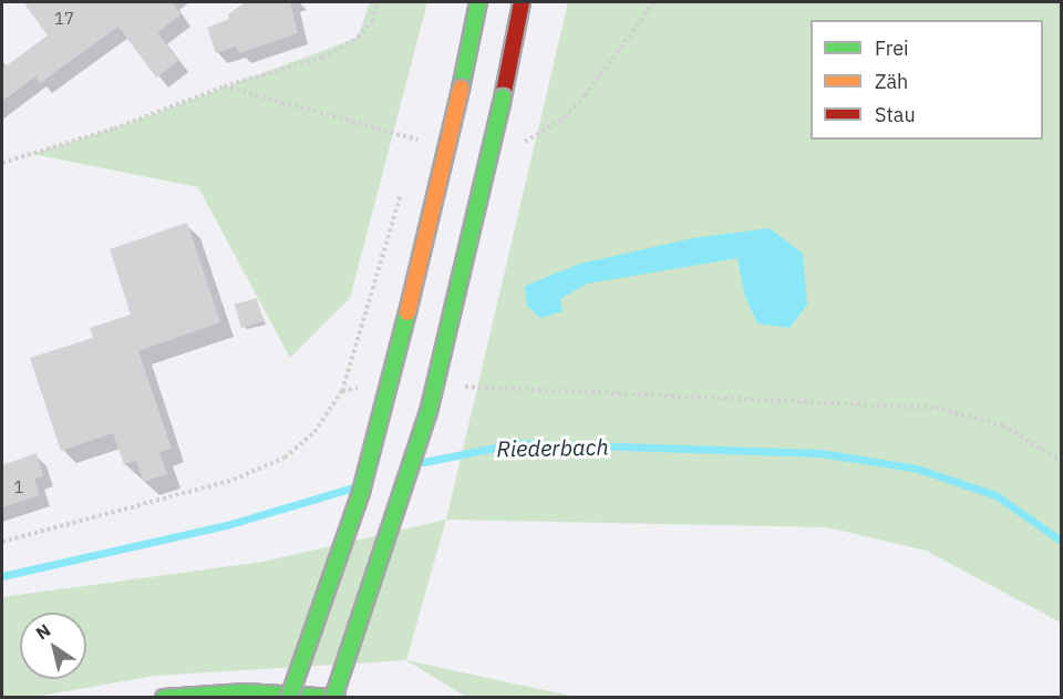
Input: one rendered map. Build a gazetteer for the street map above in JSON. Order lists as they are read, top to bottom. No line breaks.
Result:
{"water":["Riederbach"],"house_numbers":["17","1"],"legend":["Frei","Zäh","Stau"],"north":"top left"}
